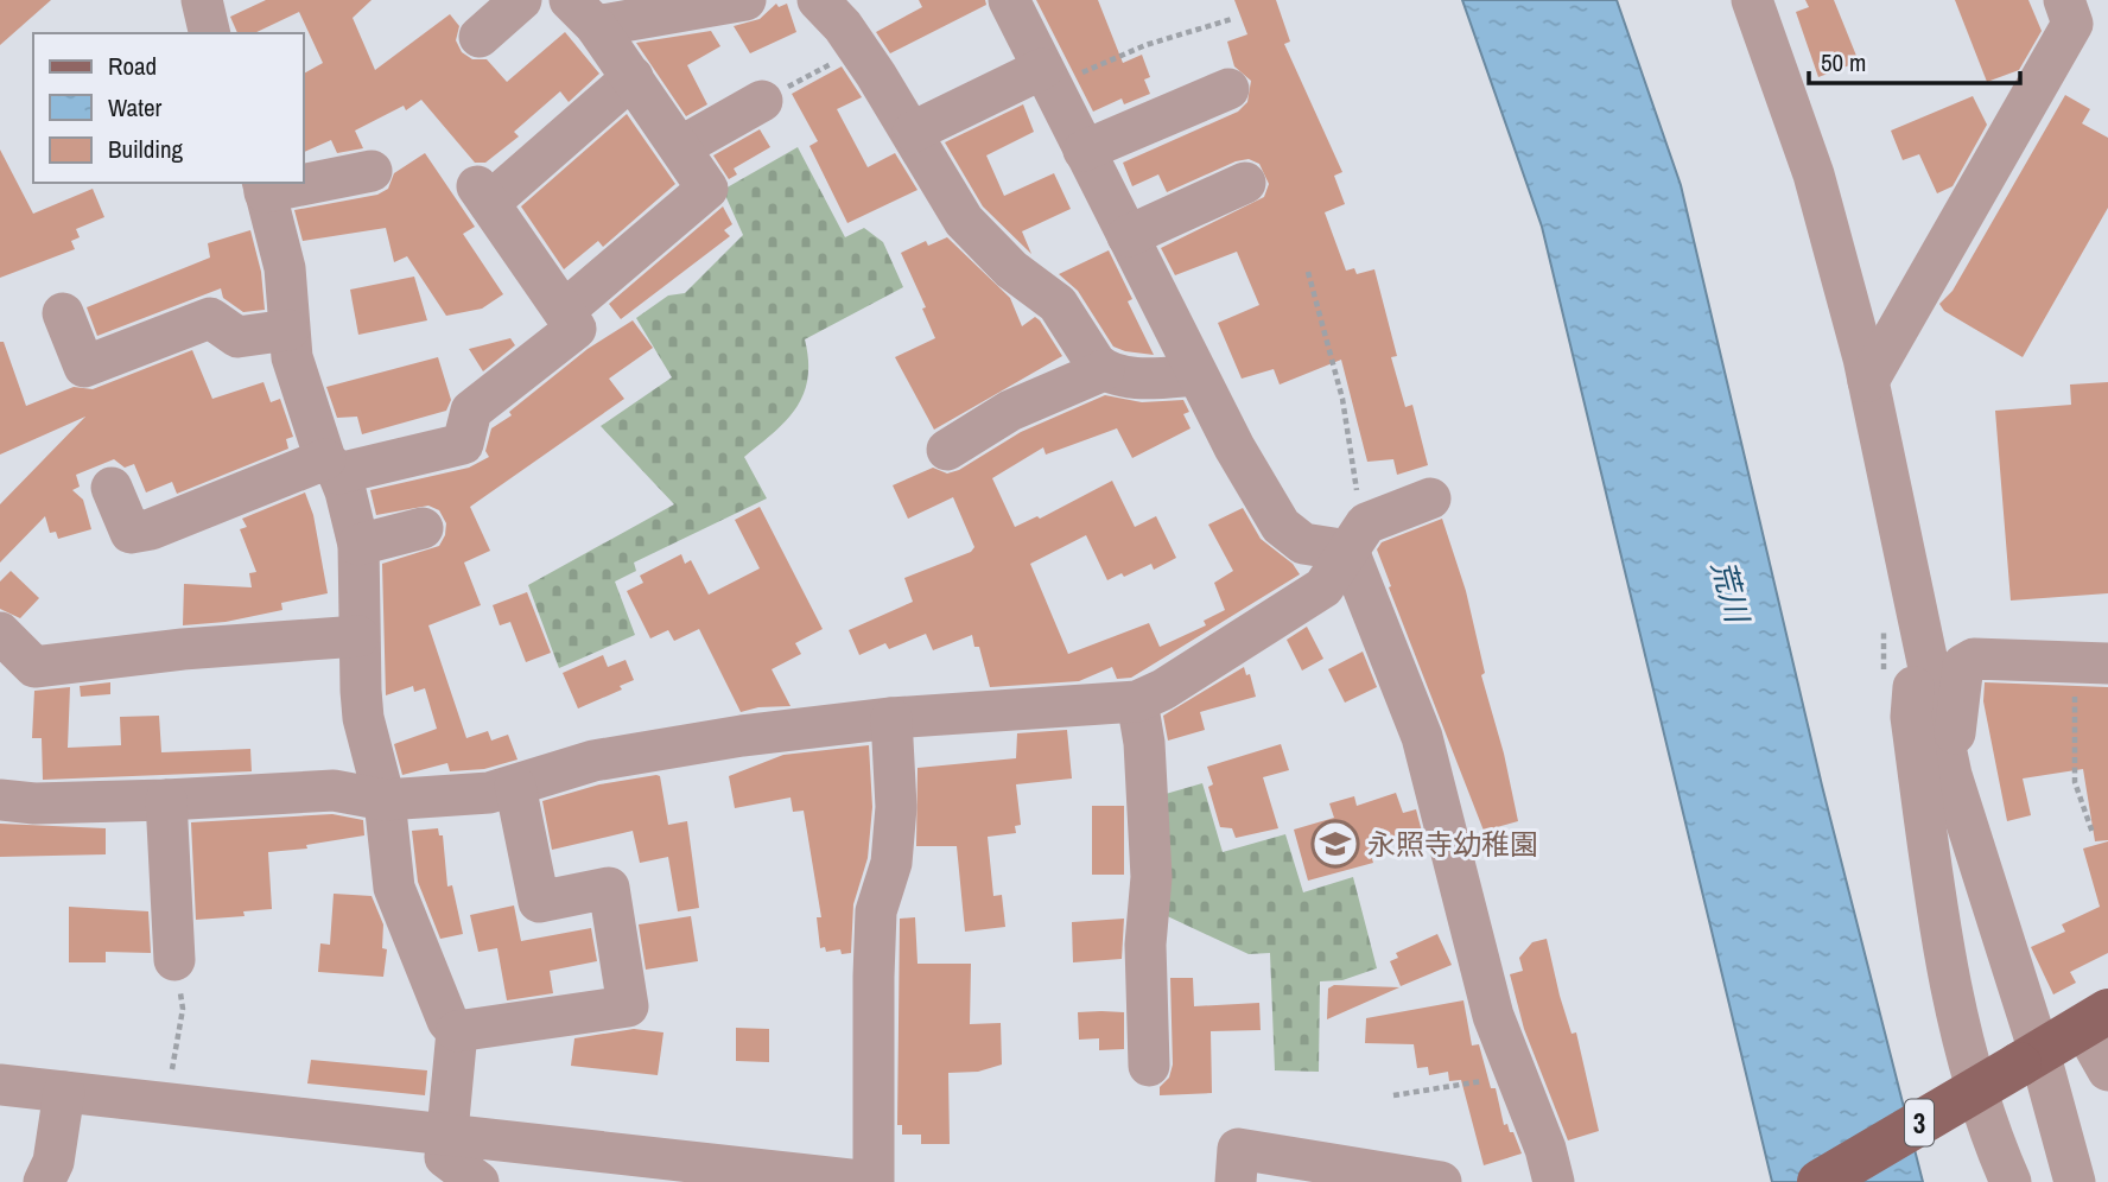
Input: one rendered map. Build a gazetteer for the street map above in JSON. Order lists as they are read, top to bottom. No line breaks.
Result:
{"streets":{"main road":["3"]},"water":["荒川"],"places":{"school or university":["永照寺幼稚園"]},"legend":["Road","Water","Building"],"scale_bar":"50 m"}
